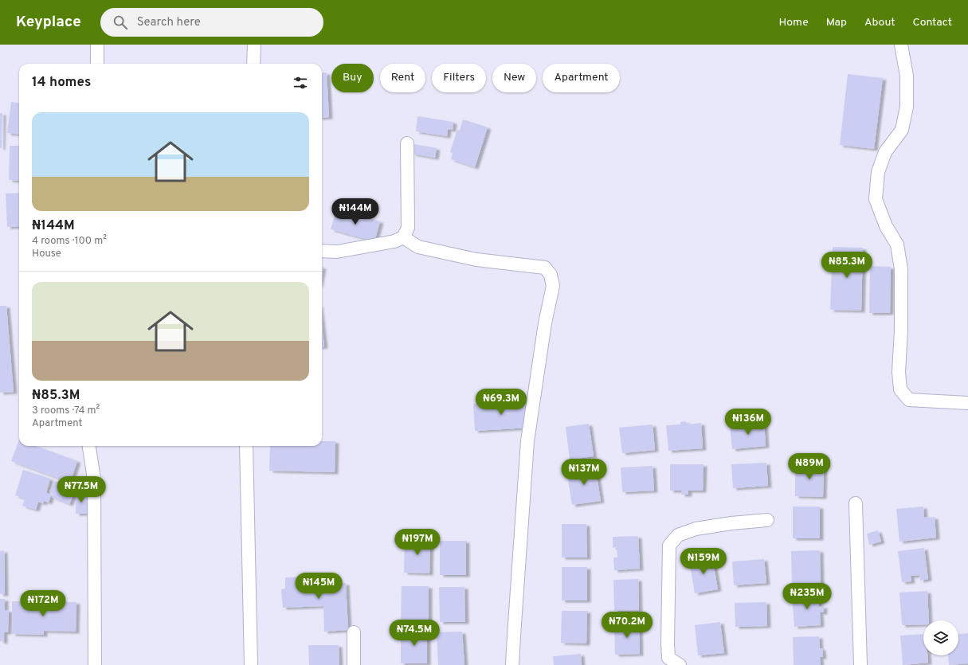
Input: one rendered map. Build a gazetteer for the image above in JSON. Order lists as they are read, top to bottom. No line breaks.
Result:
{"page":{"header":"Keyplace","search":"Search here","nav":["Home","Map","About","Contact"],"chip":["Buy","Rent","Filters","New","Apartment"],"heading":"14 homes","list":[{"name":"₦144M","note":"4 rooms · 100 m² · House"},{"name":"₦85.3M","note":"3 rooms · 74 m² · Apartment"}],"price":["₦144M","₦85.3M","₦69.3M","₦136M","₦89M","₦137M","₦77.5M","₦197M","₦159M","₦145M","₦235M","₦172M","₦70.2M","₦74.5M"]}}
